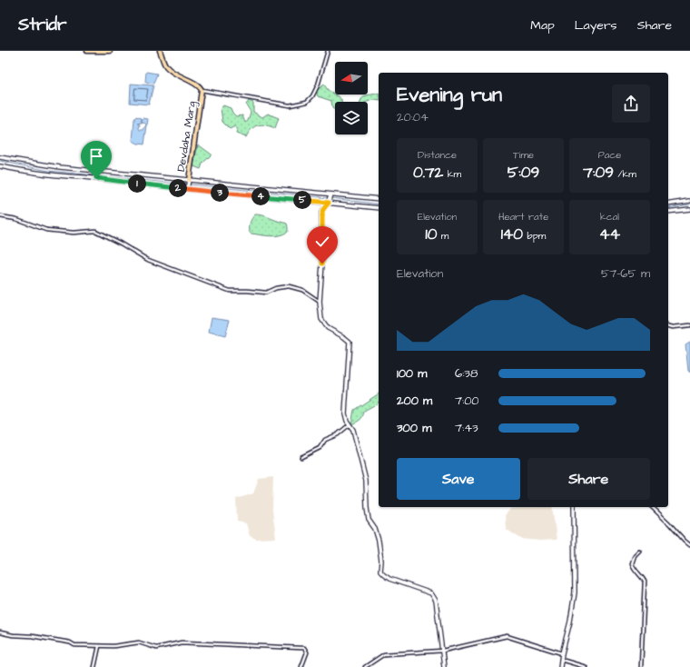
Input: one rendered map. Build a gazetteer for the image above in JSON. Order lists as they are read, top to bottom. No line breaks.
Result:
{"streets":{"main road":["Devdaha Marg"]},"north":"left","page":{"header":"Stridr","nav":["Map","Layers","Share"],"heading":["Evening run","20:04"],"stats":[["Distance","0.72 km"],["Time","5:09"],["Pace","7:09 /km"],["Elevation","10 m"],["Heart rate","140 bpm"],["kcal","44"]],"pins":["1","2","3","4","5"],"chart":["Elevation","57–65 m"],"list":[{"name":"100 m","note":"6:38"},{"name":"200 m","note":"7:00"},{"name":"300 m","note":"7:43"}],"buttons":["Save","Share"]}}
